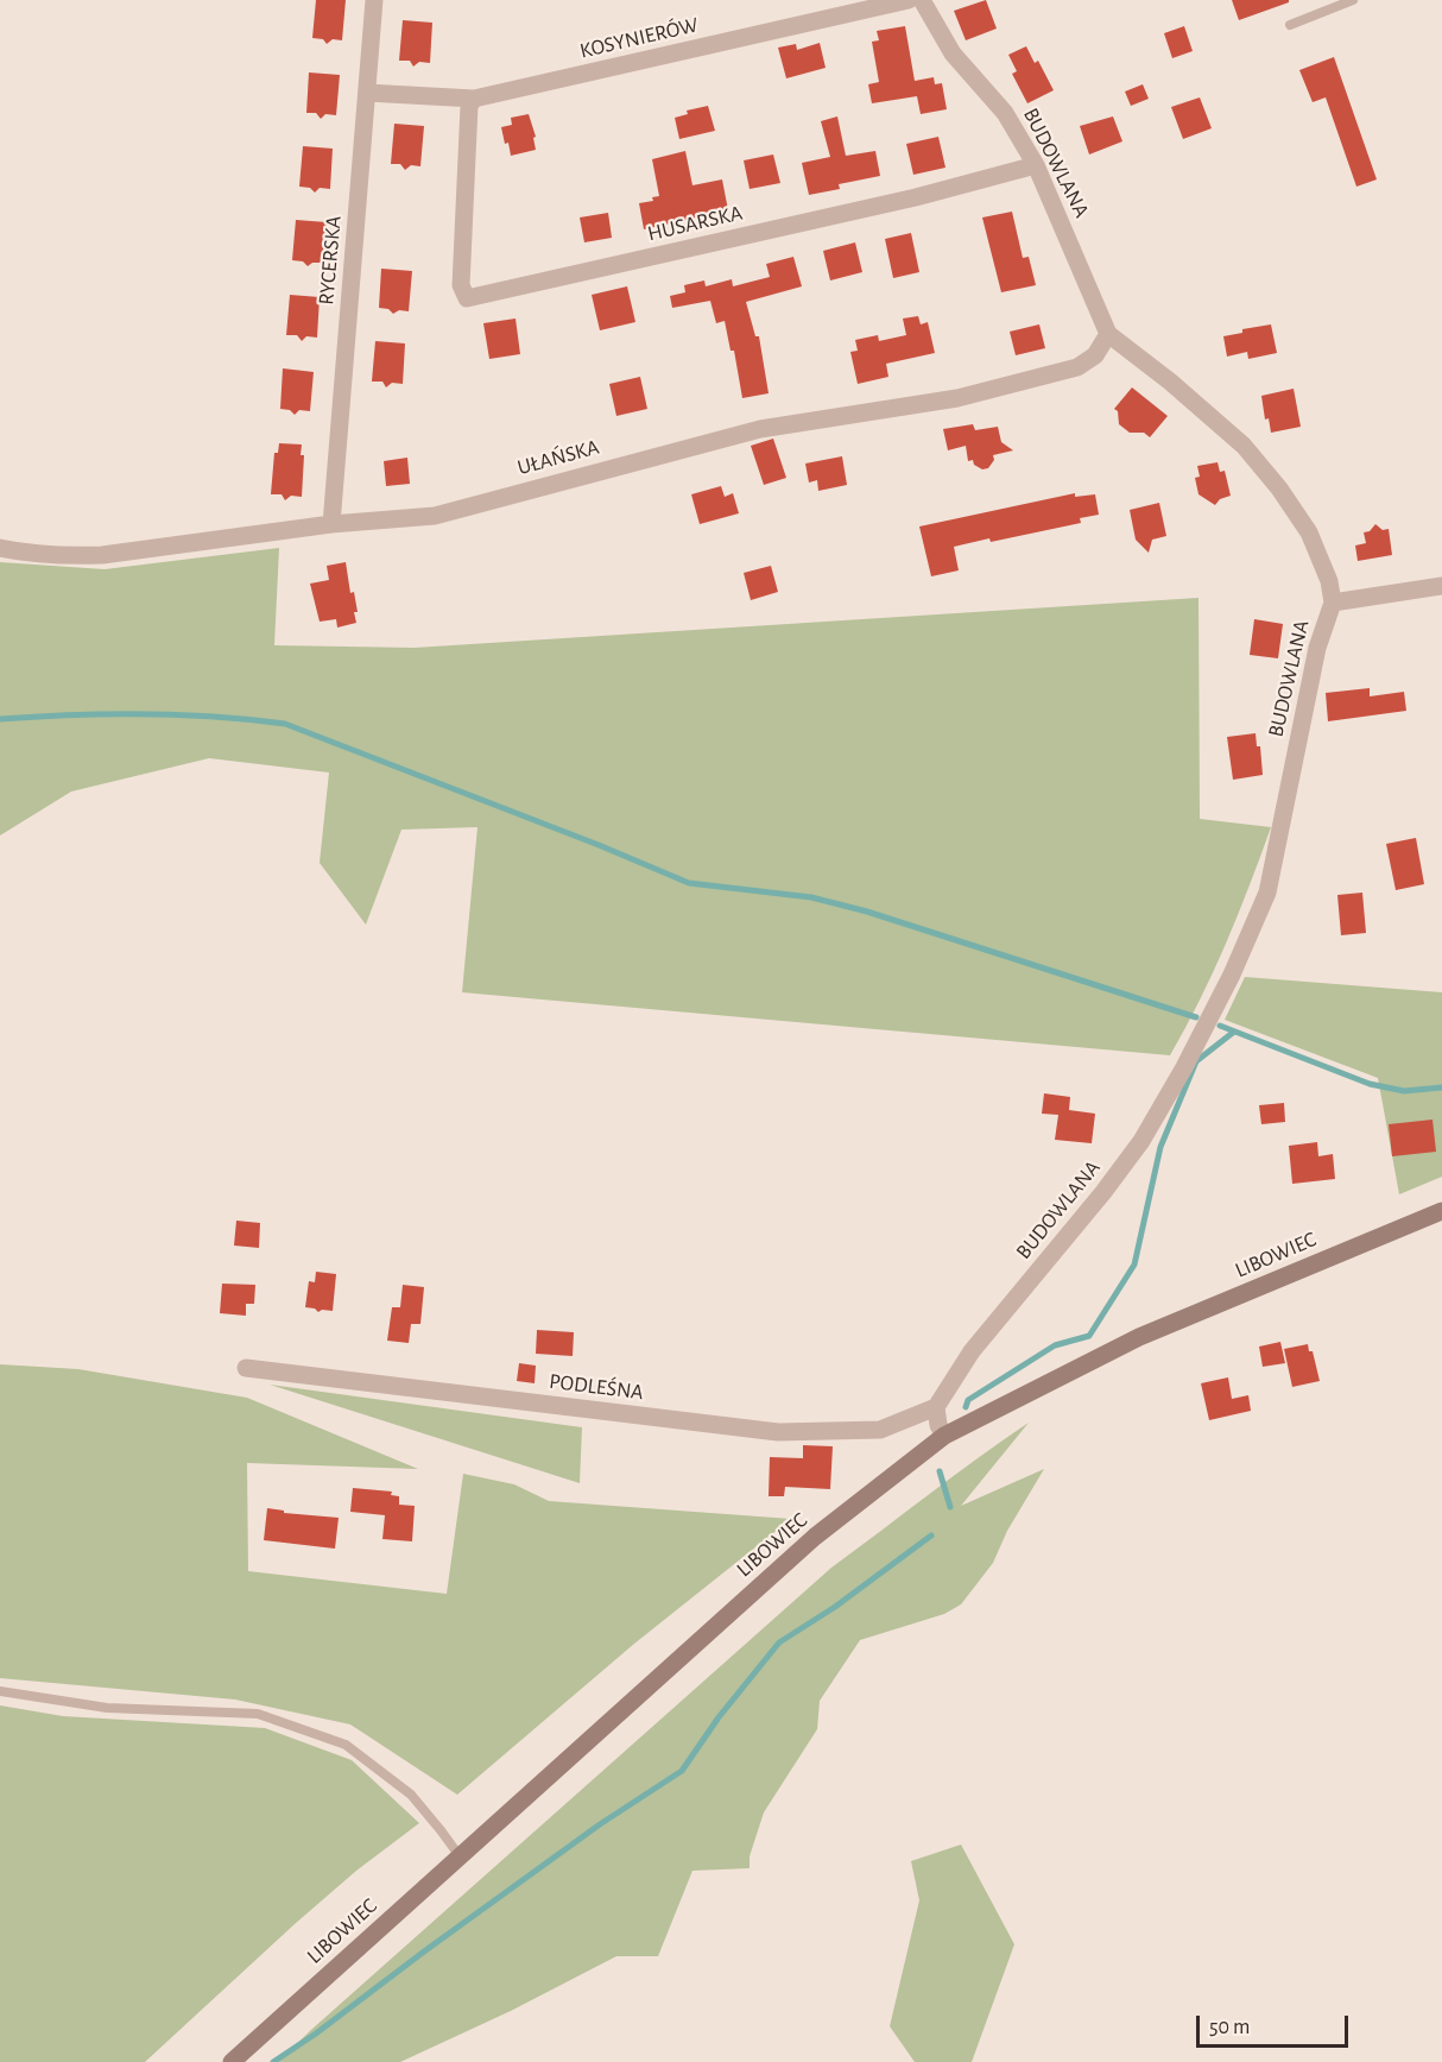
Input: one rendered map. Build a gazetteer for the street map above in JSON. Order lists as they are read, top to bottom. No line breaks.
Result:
{"streets":{"street":["KOSYNIERÓW","BUDOWLANA","HUSARSKA","RYCERSKA","UŁAŃSKA","LIBOWIEC","PODLEŚNA"]},"crossings":[["KOSYNIERÓW","HUSARSKA"],["KOSYNIERÓW","RYCERSKA"],["BUDOWLANA","HUSARSKA"],["BUDOWLANA","UŁAŃSKA"],["BUDOWLANA","PODLEŚNA"],["RYCERSKA","UŁAŃSKA"]],"scale_bar":"50 m"}
